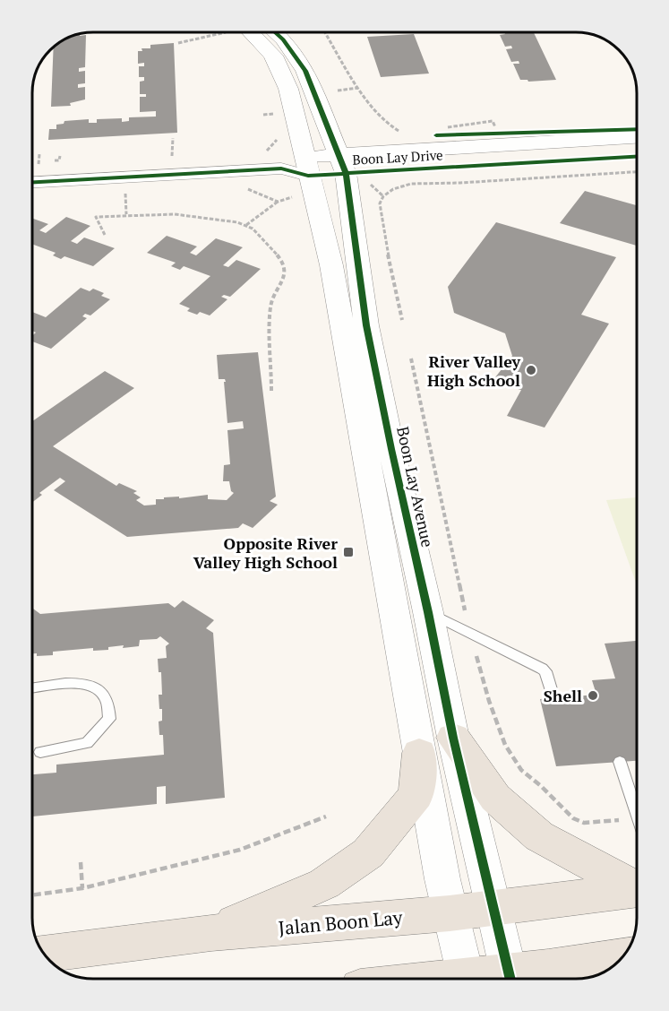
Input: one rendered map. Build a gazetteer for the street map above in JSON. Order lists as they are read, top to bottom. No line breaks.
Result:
{"streets":{"main road":["Jalan Boon Lay"],"street":["Boon Lay Drive","Boon Lay Avenue"]},"crossings":[["Boon Lay Drive","Boon Lay Avenue"],["Boon Lay Avenue","Jalan Boon Lay"]],"places":{"other":["River Valley High School","Shell"],"transit":["Opposite River Valley High School"]}}
